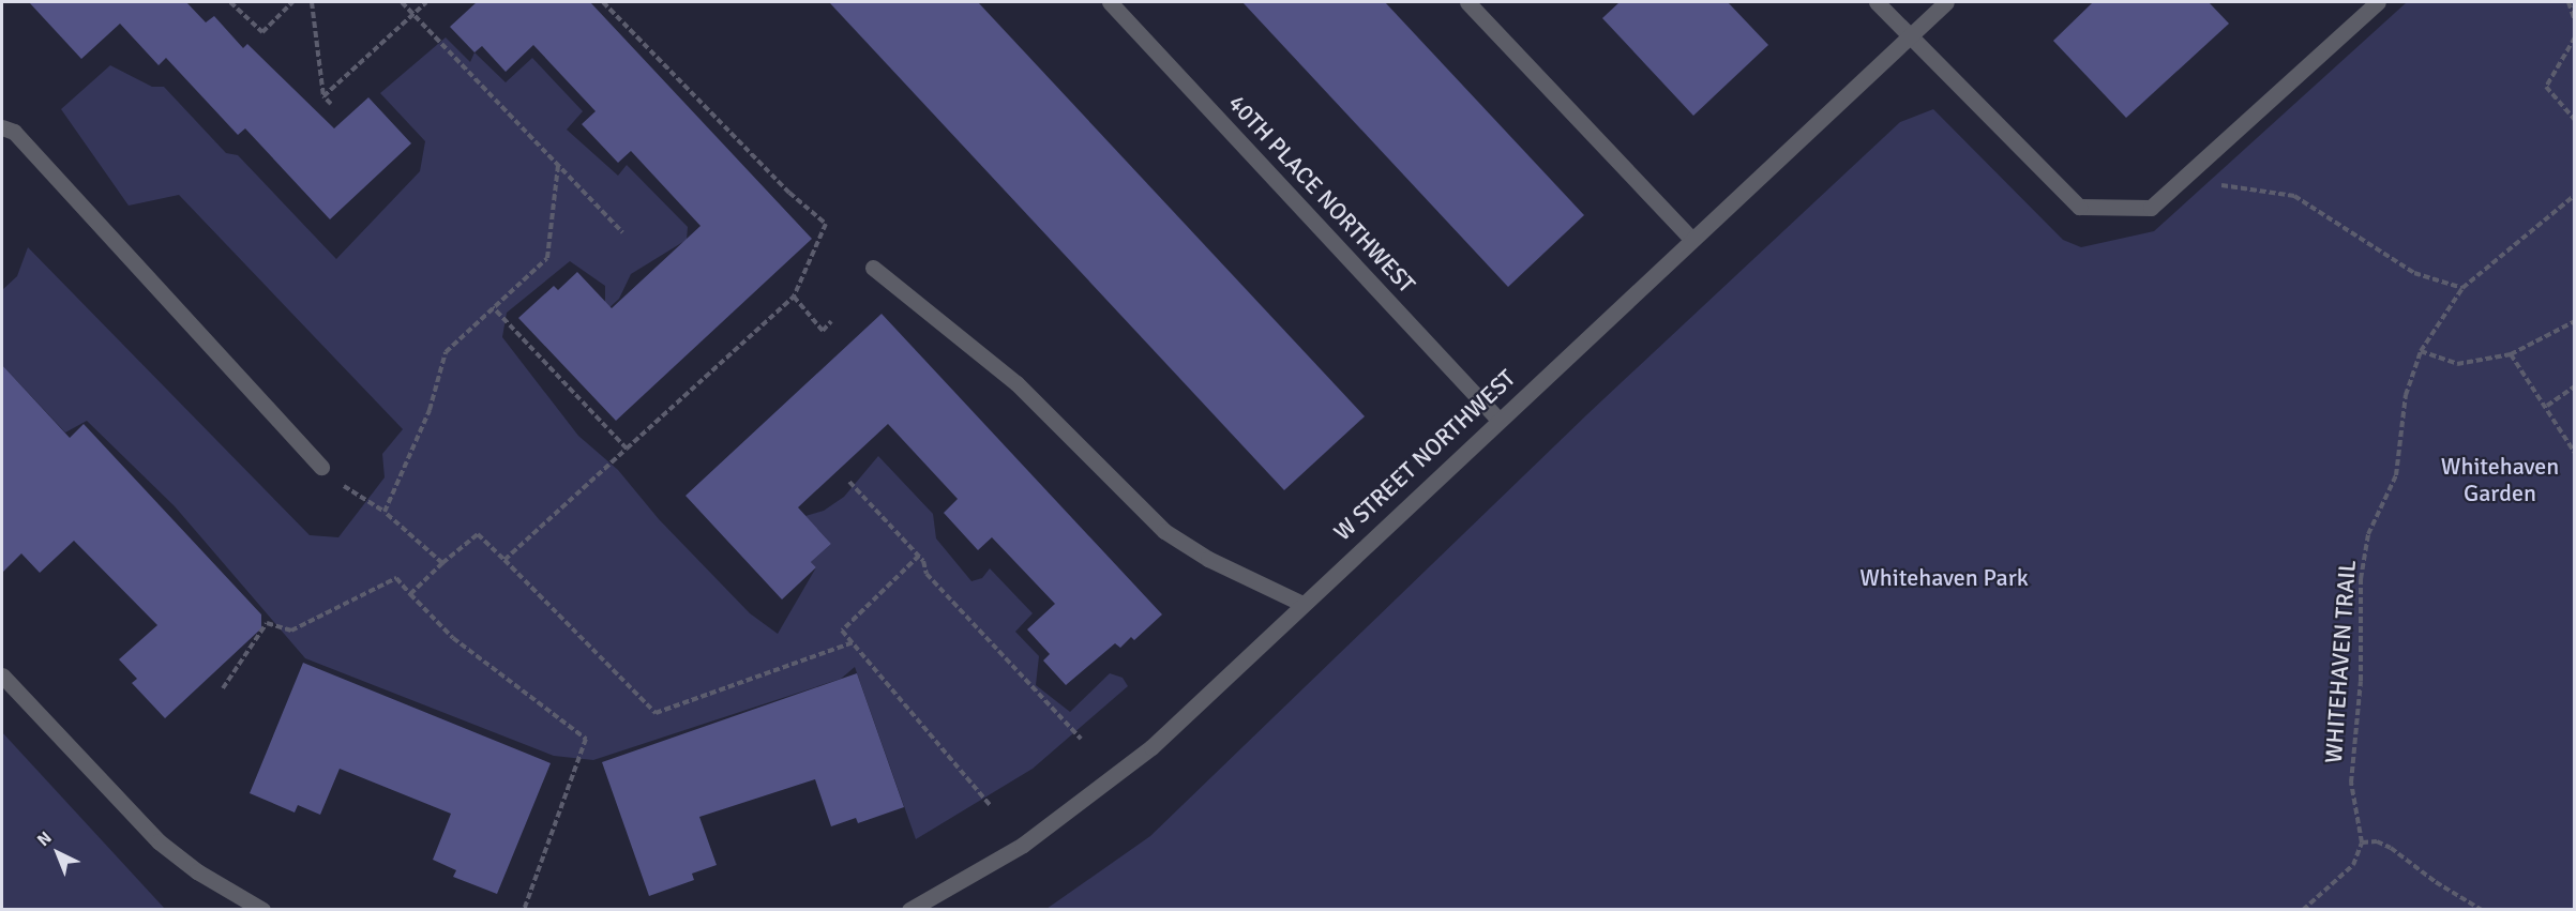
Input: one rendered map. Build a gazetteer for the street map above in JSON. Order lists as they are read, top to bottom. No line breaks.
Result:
{"streets":{"street":["40TH PLACE NORTHWEST","W STREET NORTHWEST"],"path":["WHITEHAVEN TRAIL"]},"crossings":[["40TH PLACE NORTHWEST","W STREET NORTHWEST"]],"parks":["Whitehaven Garden","Whitehaven Park"],"north":"top left"}
